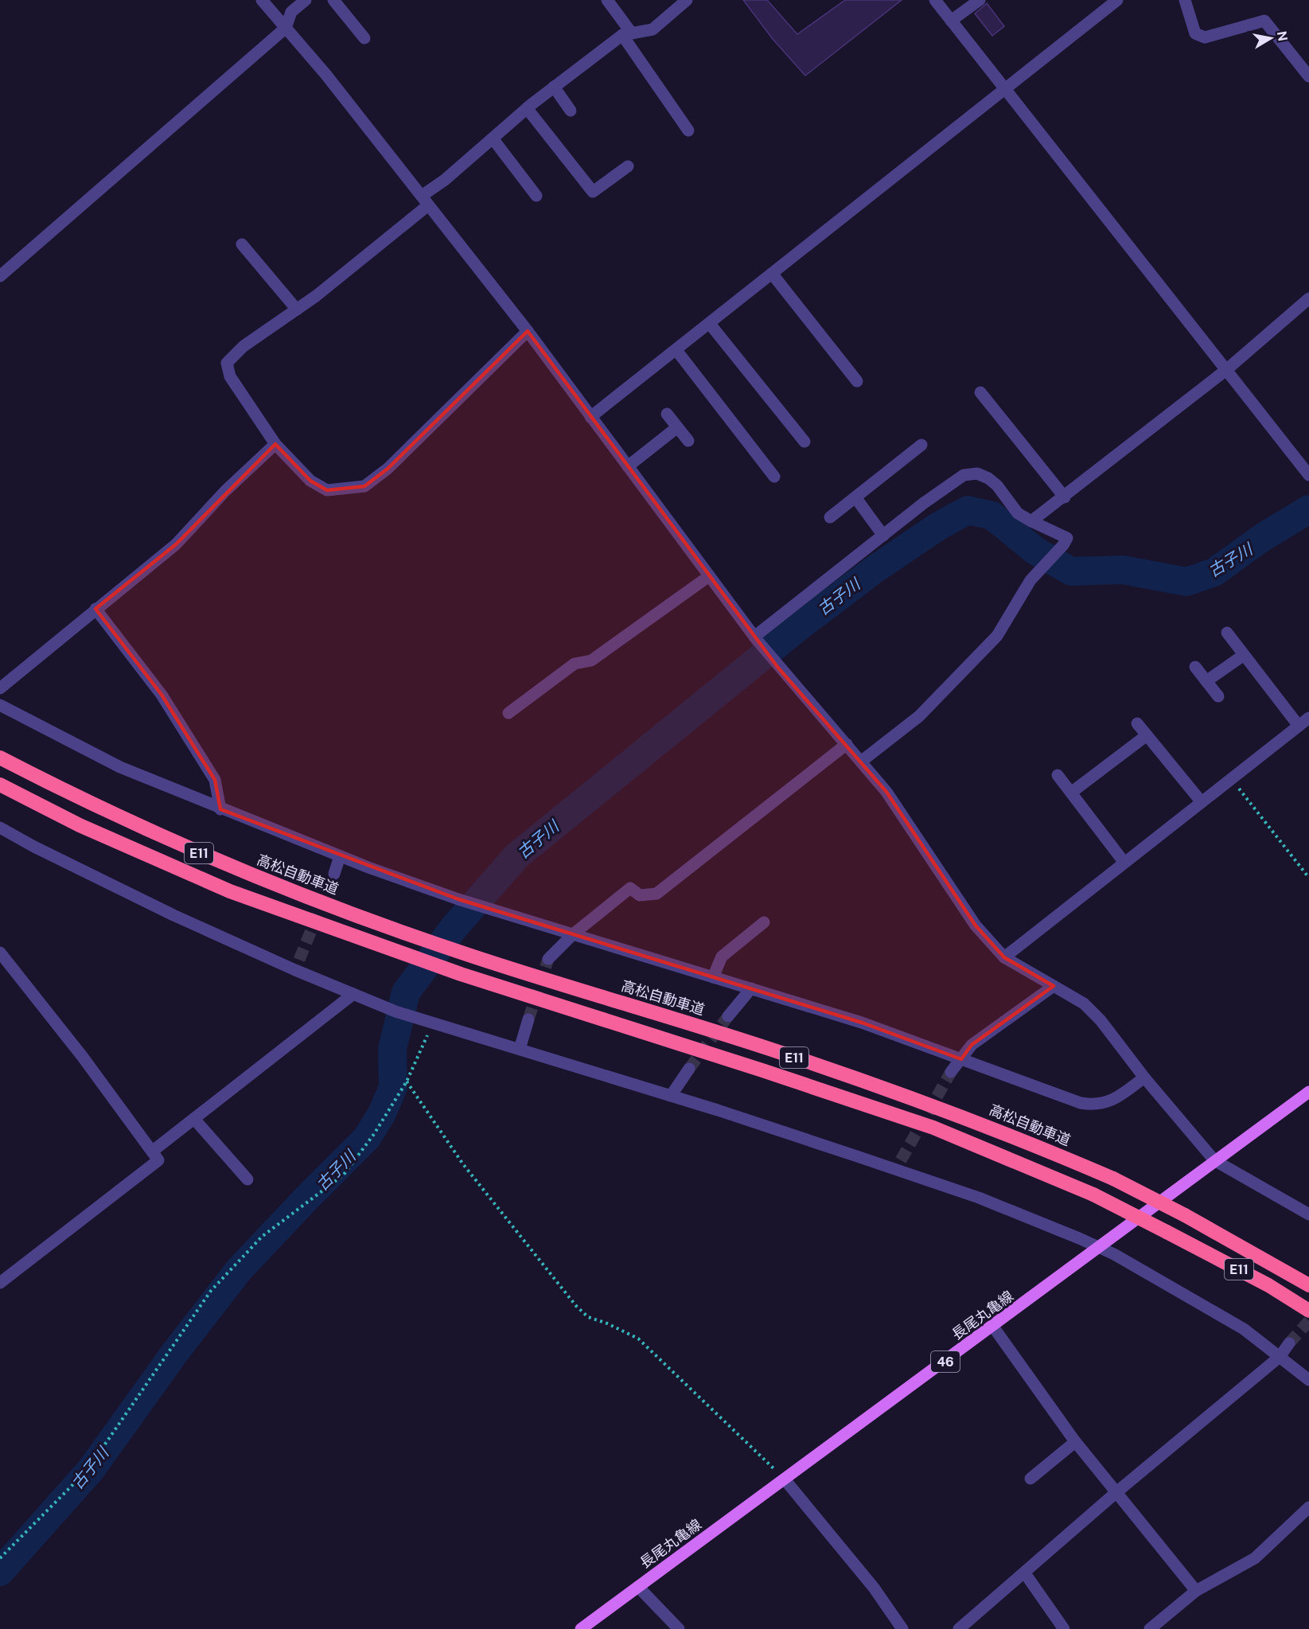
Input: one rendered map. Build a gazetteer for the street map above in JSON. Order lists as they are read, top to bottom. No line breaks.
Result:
{"streets":{"highway":["E11","高松自動車道"],"main road":["長尾丸亀線","46"]},"water":["古子川"],"north":"right"}
